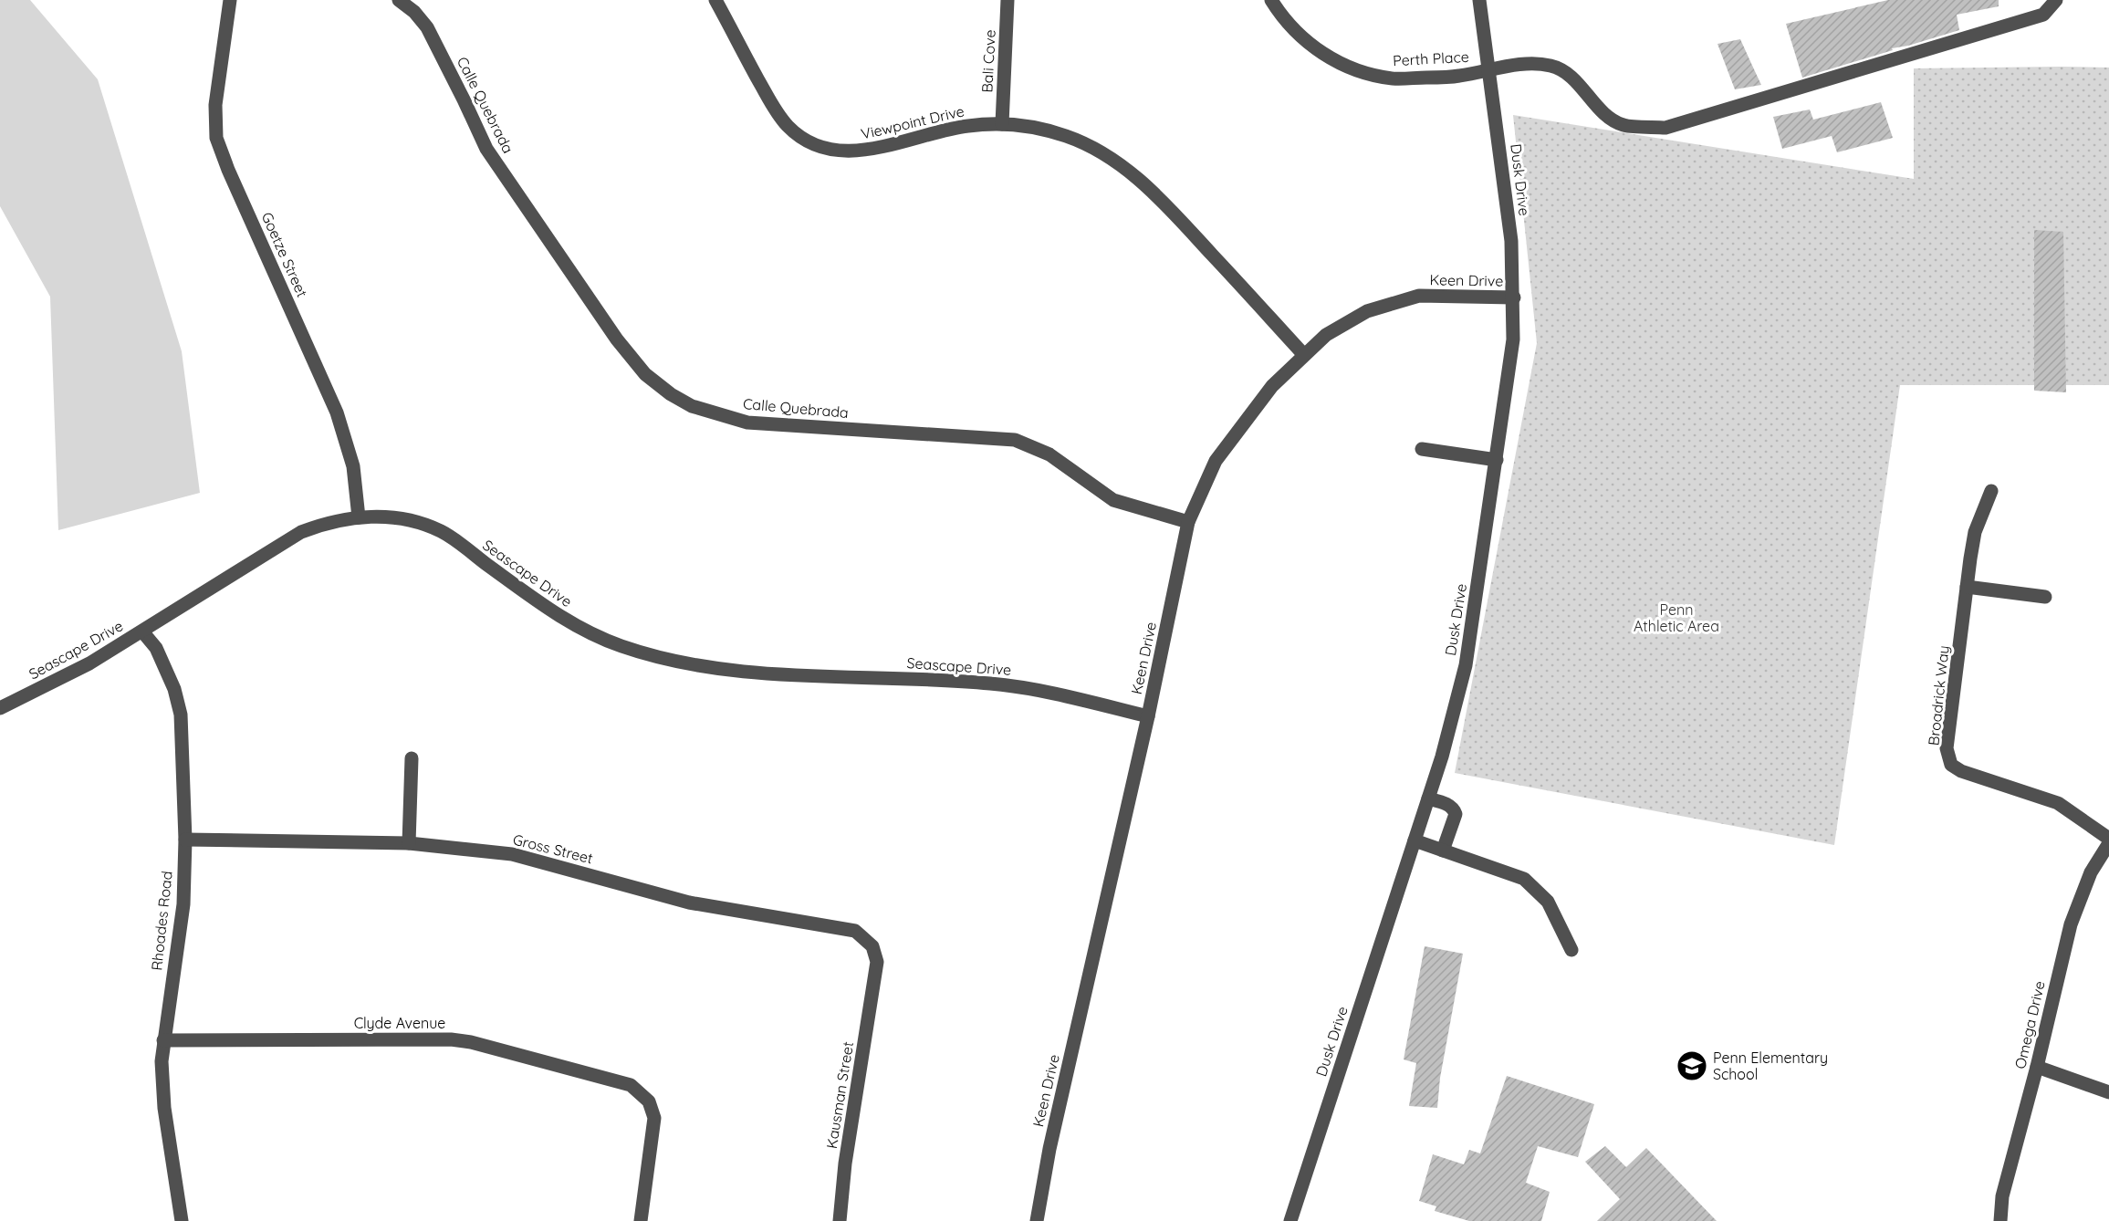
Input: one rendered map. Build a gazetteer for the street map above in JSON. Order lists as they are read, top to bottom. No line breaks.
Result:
{"streets":{"street":["Perth Place","Bali Cove","Calle Quebrada","Viewpoint Drive","Dusk Drive","Goetze Street","Keen Drive","Seascape Drive","Broadrick Way","Gross Street","Rhoades Road","Clyde Avenue","Omega Drive","Kausman Street"]},"crossings":[["Perth Place","Dusk Drive"],["Bali Cove","Viewpoint Drive"],["Calle Quebrada","Keen Drive"],["Viewpoint Drive","Keen Drive"],["Dusk Drive","Keen Drive"],["Goetze Street","Seascape Drive"],["Keen Drive","Seascape Drive"],["Seascape Drive","Rhoades Road"],["Broadrick Way","Omega Drive"],["Gross Street","Rhoades Road"],["Gross Street","Kausman Street"],["Rhoades Road","Clyde Avenue"]],"parks":["Penn Athletic Area"],"places":{"school or university":["Penn Elementary School"]}}
